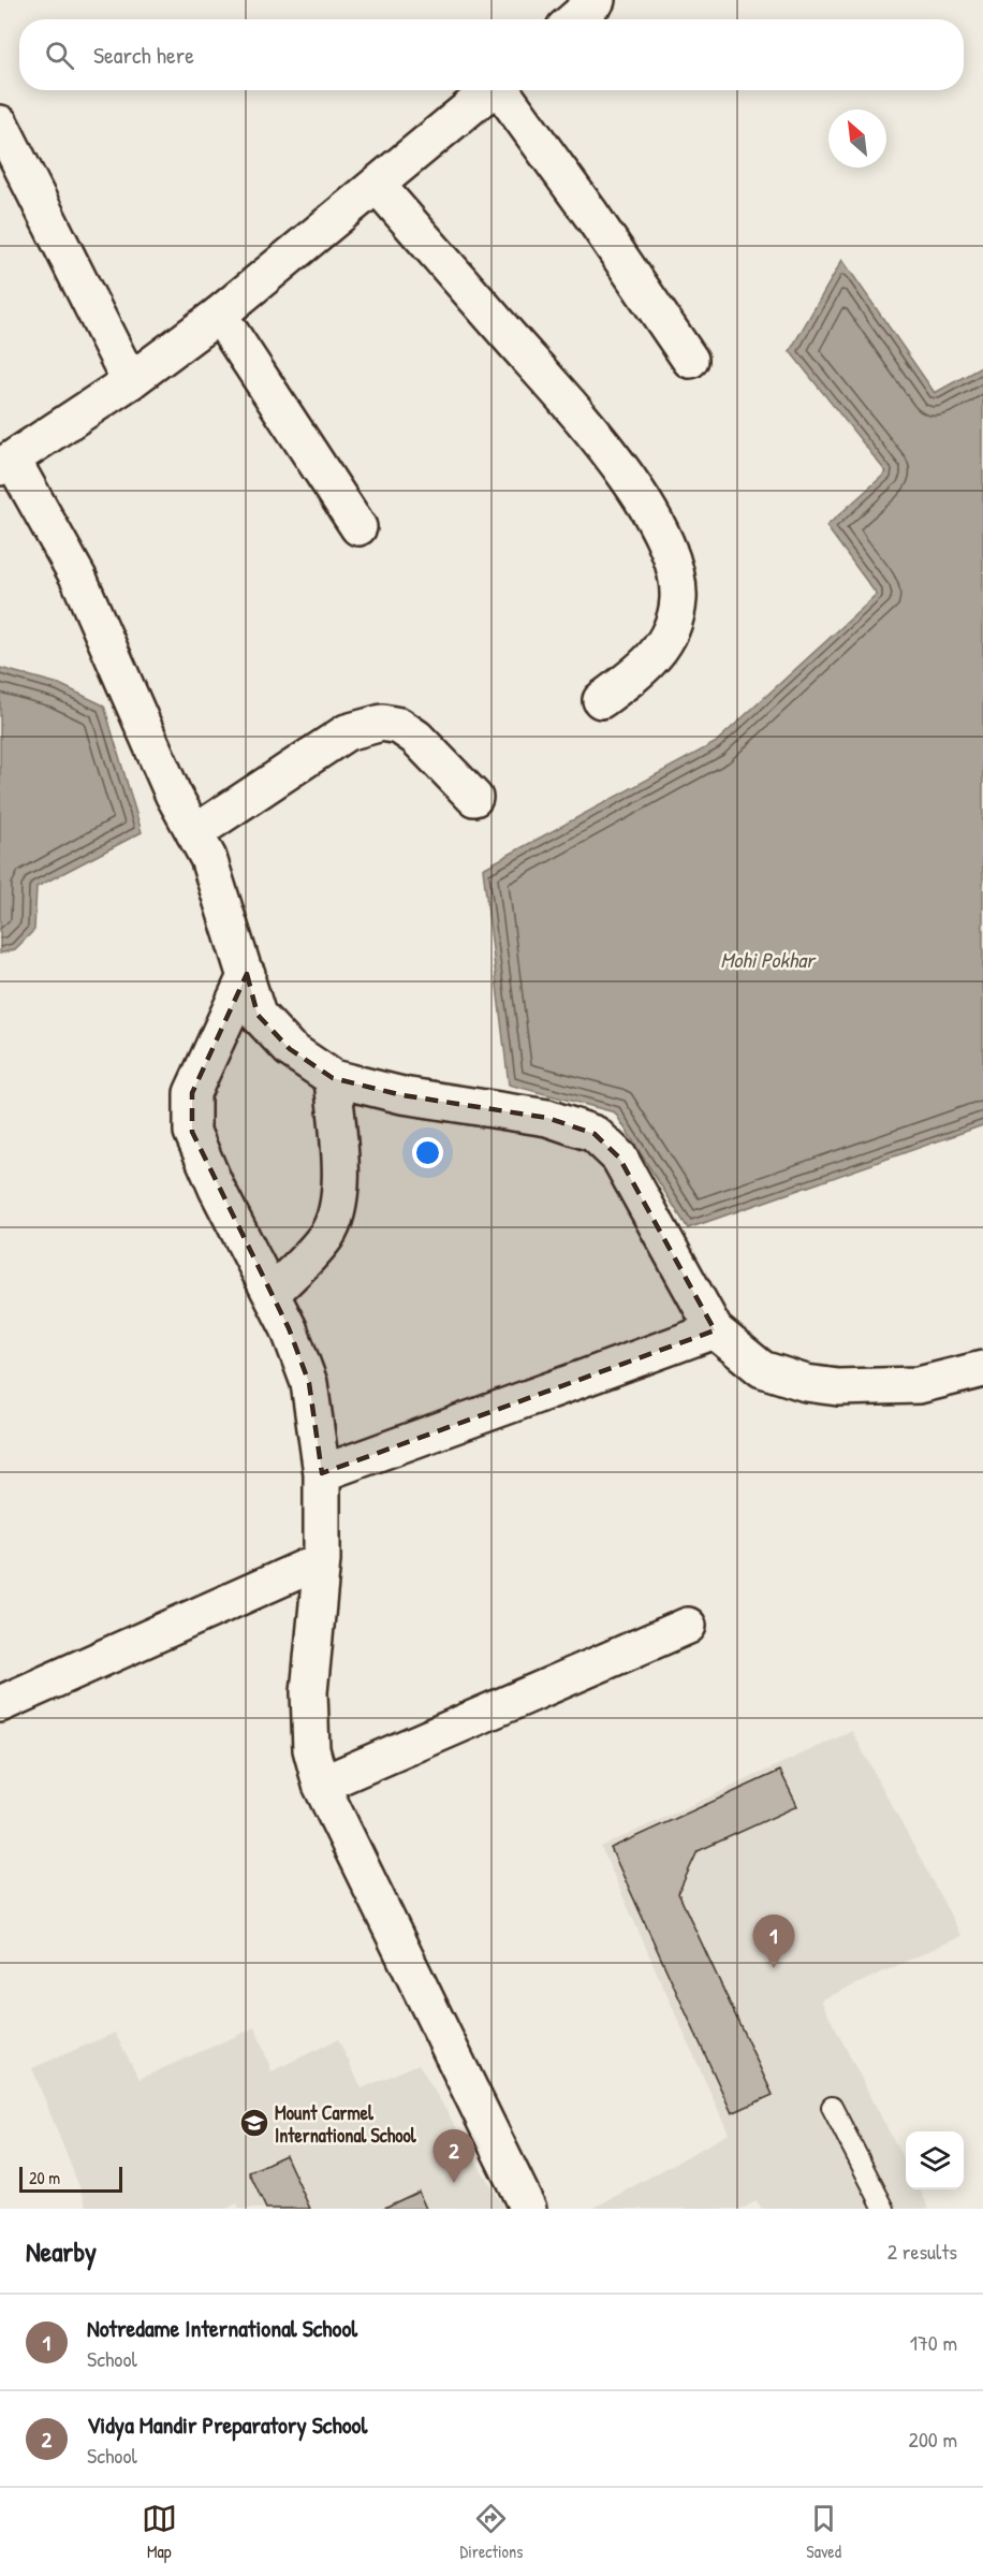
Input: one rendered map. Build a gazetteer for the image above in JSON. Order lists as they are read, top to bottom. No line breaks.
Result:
{"water":["Mohi Pokhar"],"places":{"school or university":["Mount Carmel International School"]},"scale_bar":"20 m","north":"top left","page":{"search":"Search here","pins":["1","2"],"scale":"20 m","heading":["Nearby","2 results"],"list":[{"mark":"1","name":"Notredame International School","note":"School","value":"170 m"},{"mark":"2","name":"Vidya Mandir Preparatory School","note":"School","value":"200 m"}],"nav":["Map","Directions","Saved"]}}
